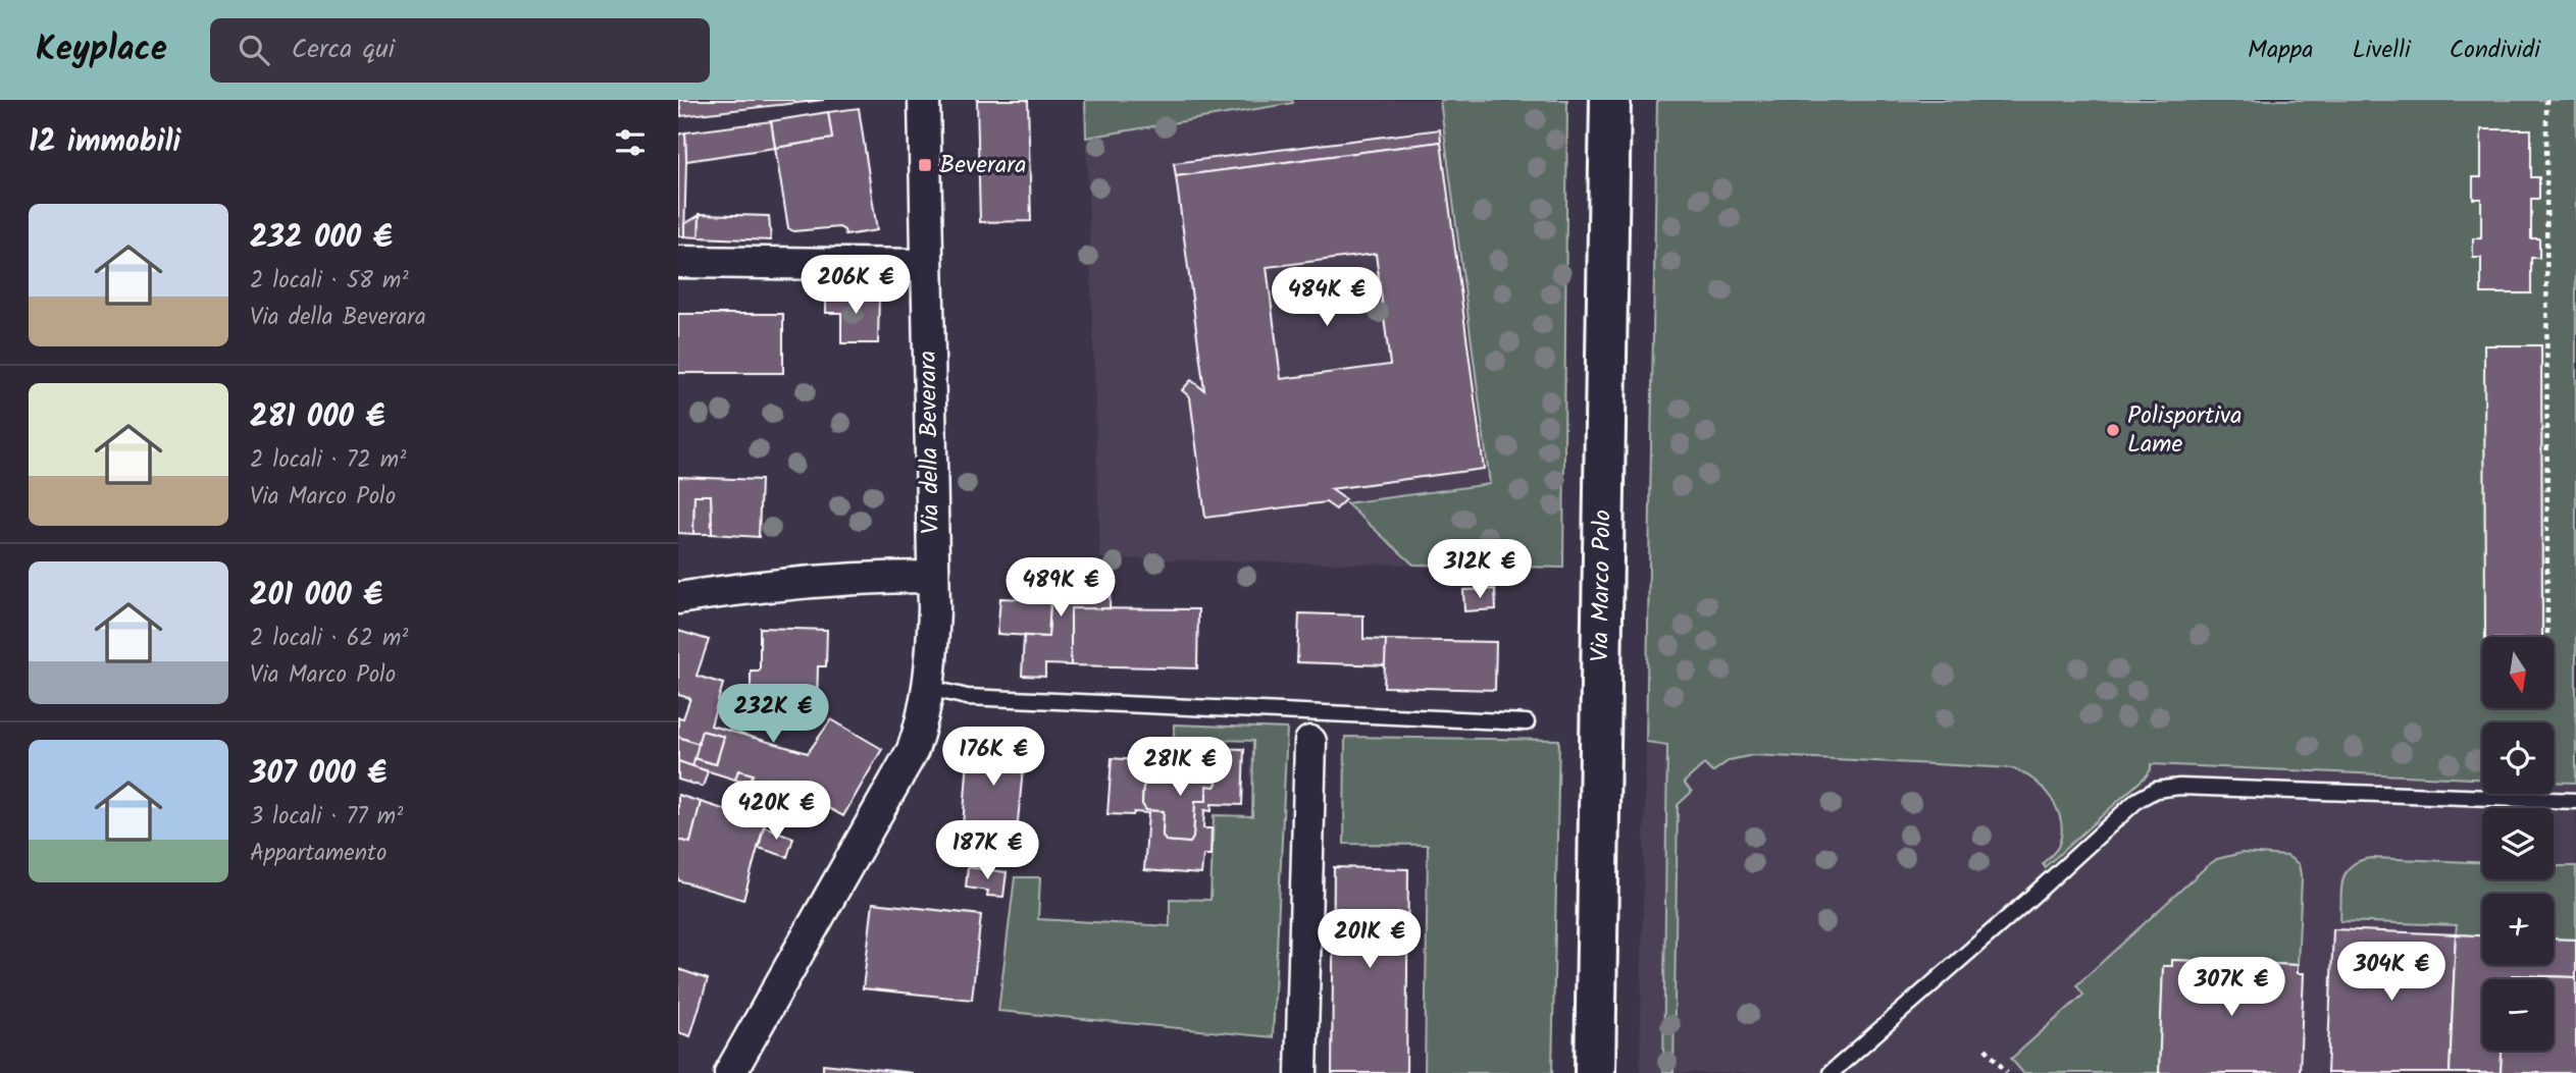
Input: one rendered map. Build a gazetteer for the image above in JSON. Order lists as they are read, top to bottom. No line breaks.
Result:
{"streets":{"main road":["Via Marco Polo"],"street":["Via della Beverara"]},"places":{"transit":["Beverara"],"other":["Polisportiva Lame"]},"north":"bottom","page":{"header":"Keyplace","search":"Cerca qui","nav":["Mappa","Livelli","Condividi"],"heading":"12 immobili","list":[{"name":"232 000 €","note":"2 locali · 58 m² · Via della Beverara"},{"name":"281 000 €","note":"2 locali · 72 m² · Via Marco Polo"},{"name":"201 000 €","note":"2 locali · 62 m² · Via Marco Polo"},{"name":"307 000 €","note":"3 locali · 77 m² · Appartamento"}],"price":["206K €","484K €","312K €","489K €","232K €","176K €","281K €","420K €","187K €","201K €","304K €","307K €"],"map_buttons":["+","−"]}}
